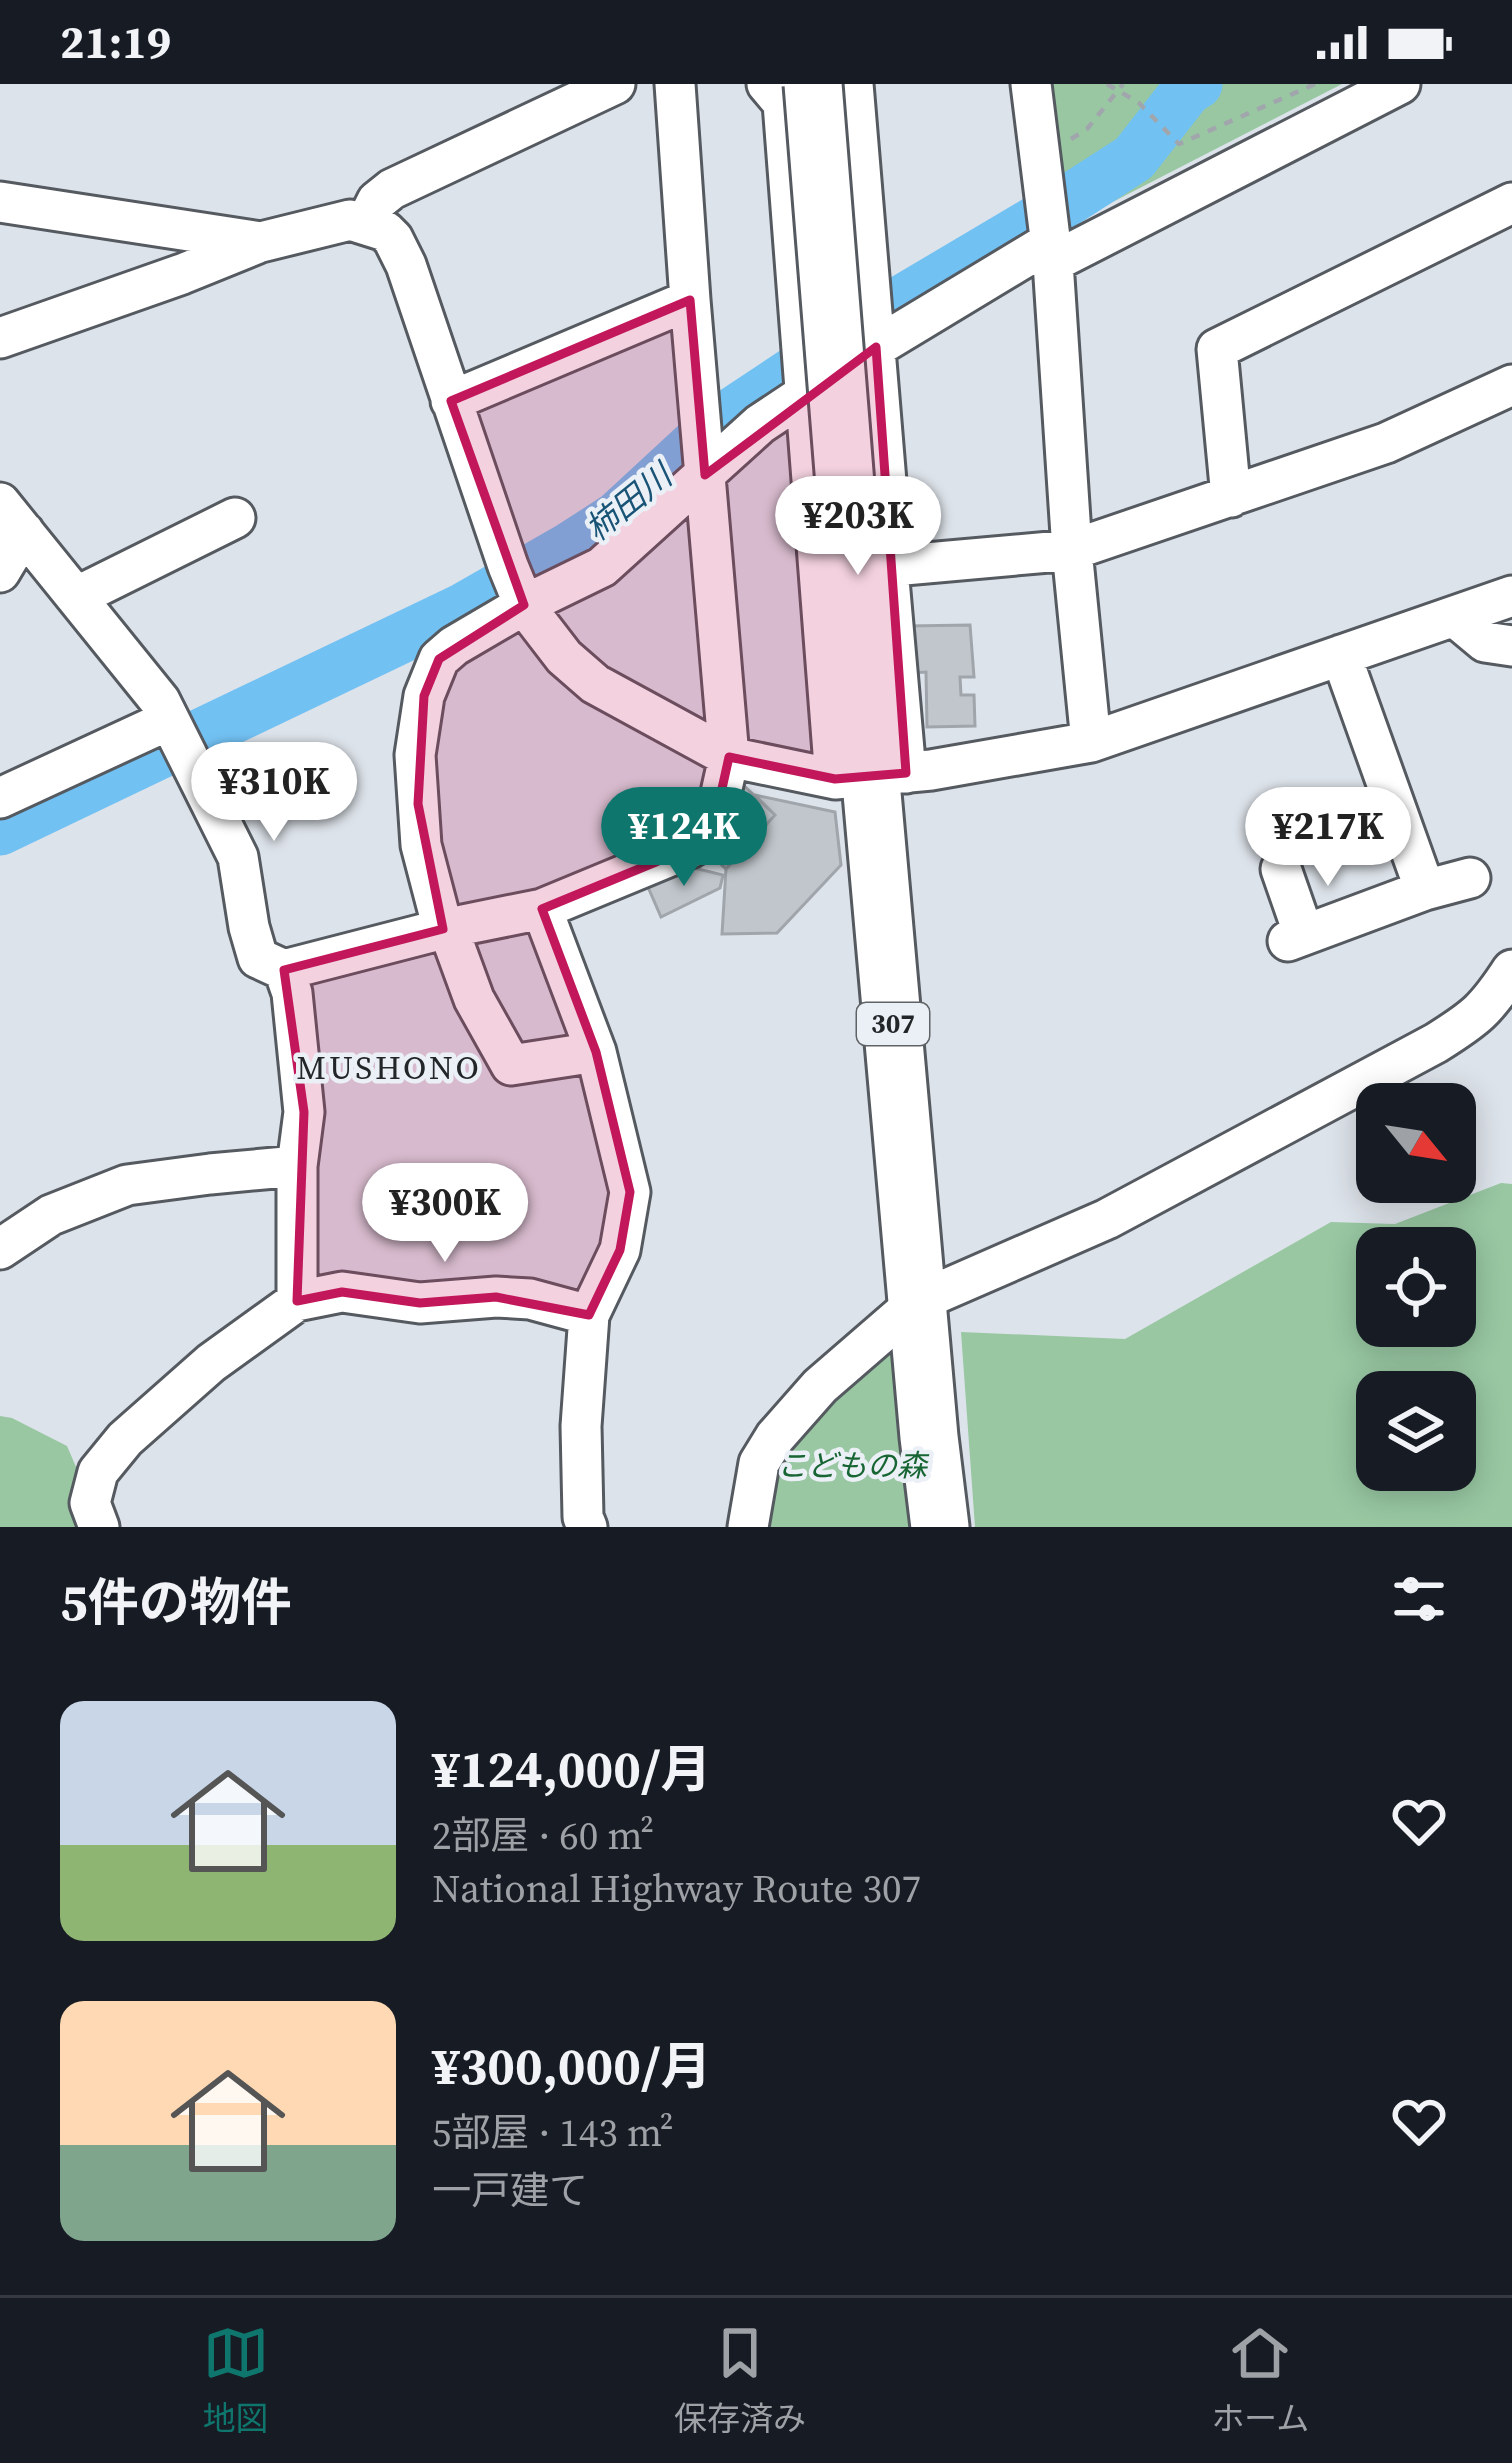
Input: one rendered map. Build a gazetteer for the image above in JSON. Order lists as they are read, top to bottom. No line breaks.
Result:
{"streets":{"highway":["307"]},"districts":["MUSHONO"],"water":["柿田川"],"parks":["こどもの森"],"north":"bottom right","page":{"status":"21:19","price":["¥203K","¥310K","¥124K","¥217K","¥300K"],"heading":"5件の物件","list":[{"name":"¥124,000/月","note":"2部屋 · 60 m² · National Highway Route 307"},{"name":"¥300,000/月","note":"5部屋 · 143 m² · 一戸建て"}],"tabs":["地図","保存済み","ホーム"]}}
